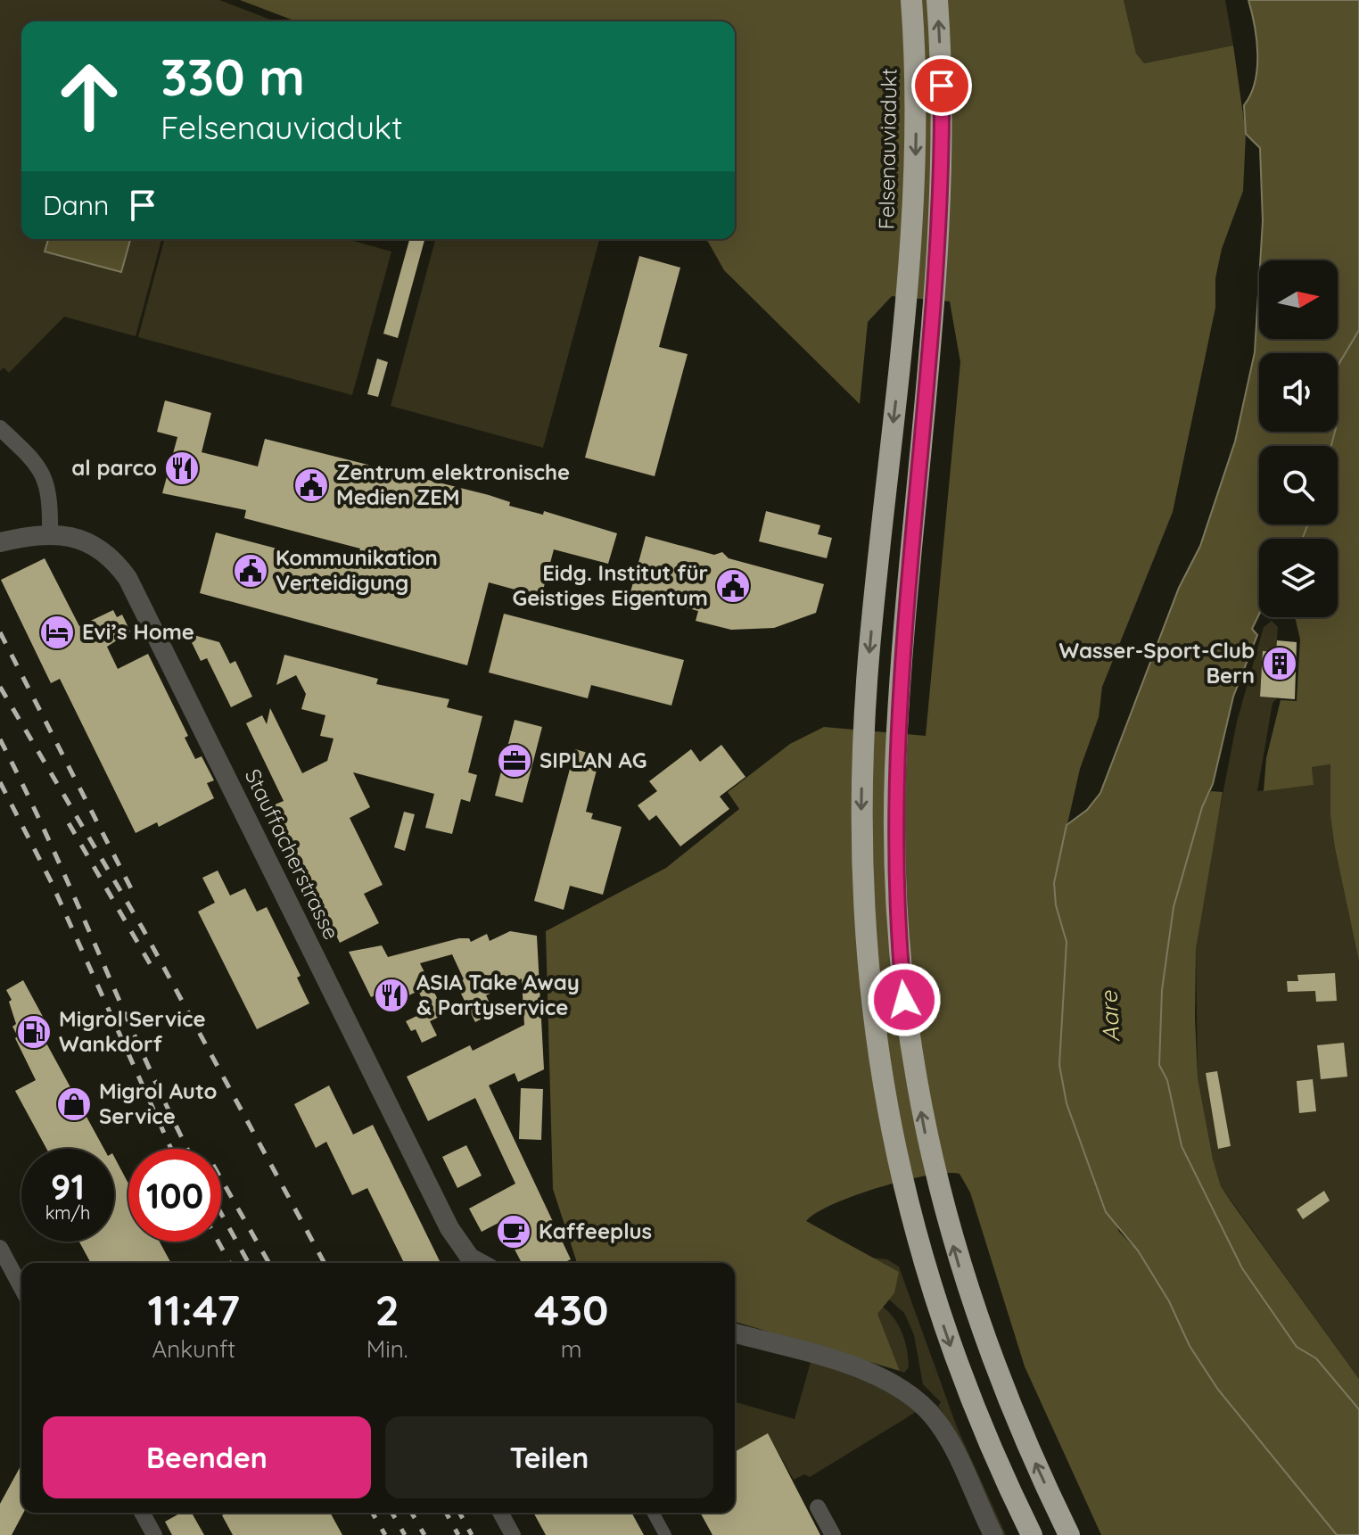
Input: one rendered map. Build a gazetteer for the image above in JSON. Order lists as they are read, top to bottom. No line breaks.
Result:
{"streets":{"highway":["Felsenauviadukt"],"street":["Stauffacherstrasse"]},"water":["Aare"],"places":{"restaurant":["al parco","ASIA Take Away & Partyservice"],"public building":["Zentrum elektronische Medien ZEM","Kommunikation Verteidigung","Eidg. Institut für Geistiges Eigentum"],"hotel":["Evi’s Home"],"building":["Wasser-Sport-Club Bern"],"office":["SIPLAN AG"],"fuel station":["Migrol Service Wankdorf"],"shop":["Migrol Auto Service"],"cafe":["Kaffeeplus"]},"north":"right","page":{"turn":["330 m","Felsenauviadukt"],"then":"Dann","speed":"91 km/h","limit":"100","eta":["11:47","Ankunft","2","Min.","430","m"],"buttons":["Beenden","Teilen"]}}
